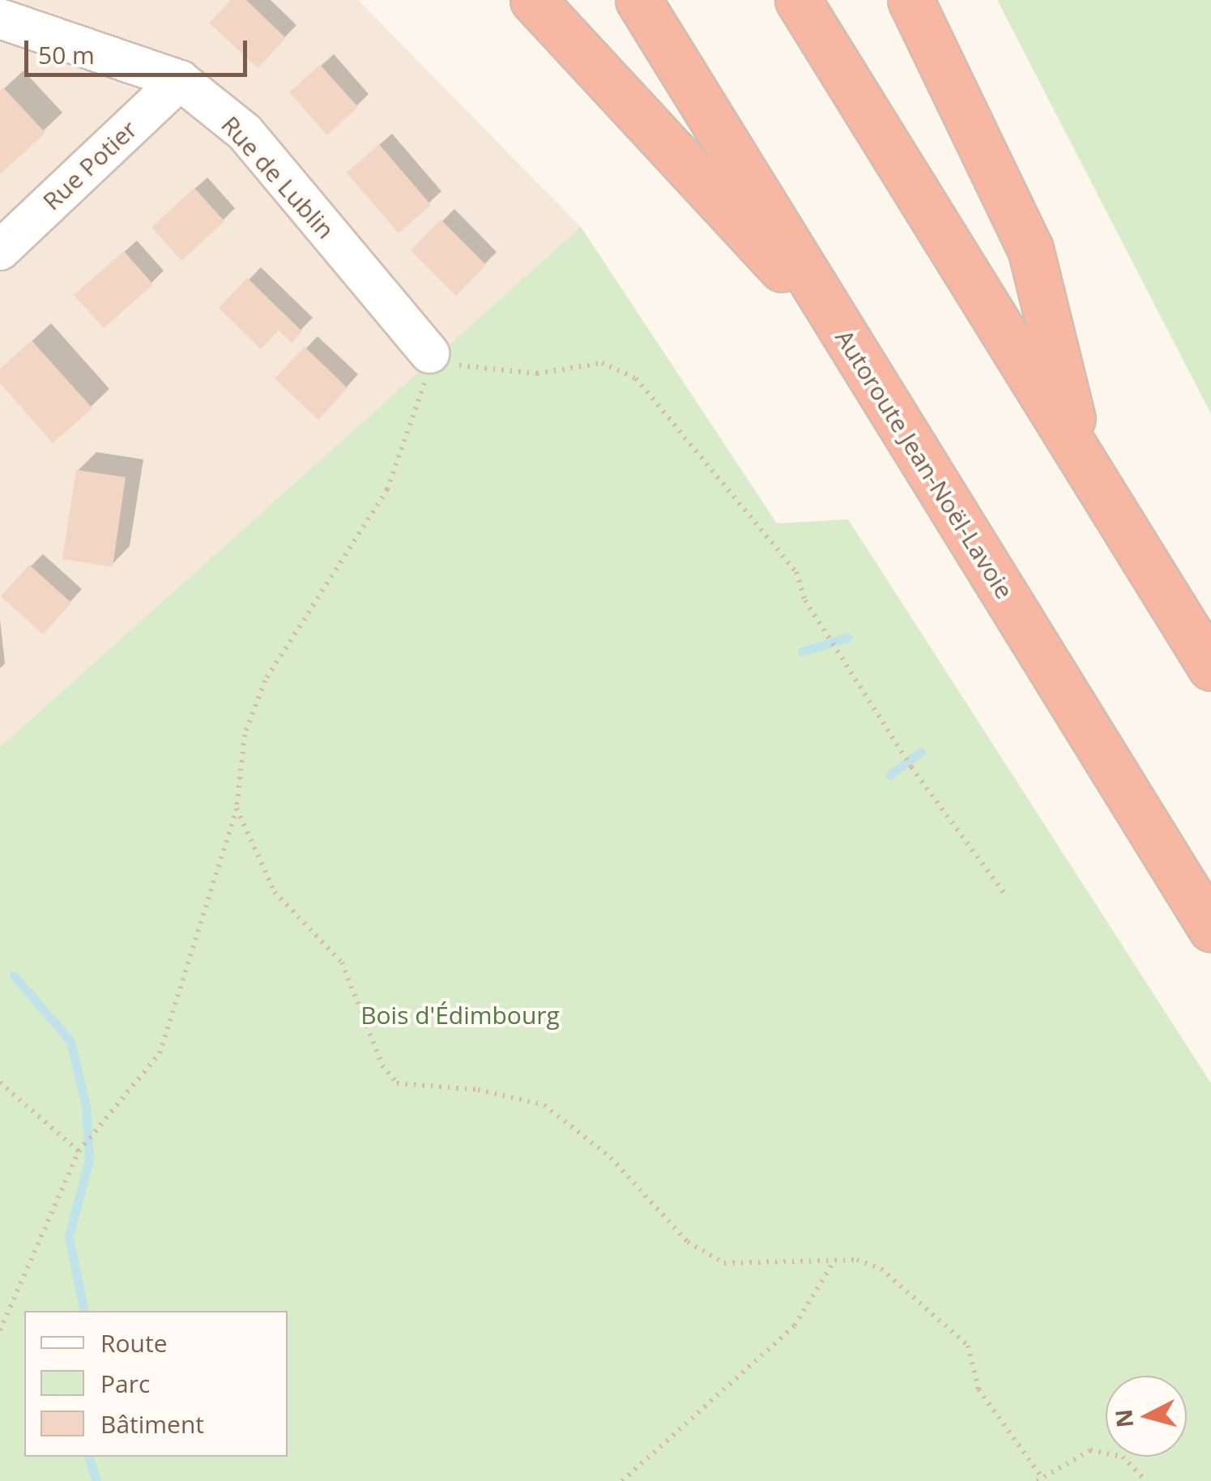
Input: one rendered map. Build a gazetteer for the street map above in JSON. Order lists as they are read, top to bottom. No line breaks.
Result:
{"streets":{"highway":["Autoroute Jean-Noël-Lavoie"],"street":["Rue Potier","Rue de Lublin"]},"crossings":[["Rue Potier","Rue de Lublin"]],"parks":["Bois d'Édimbourg"],"legend":["Route","Parc","Bâtiment"],"scale_bar":"50 m","north":"left"}
